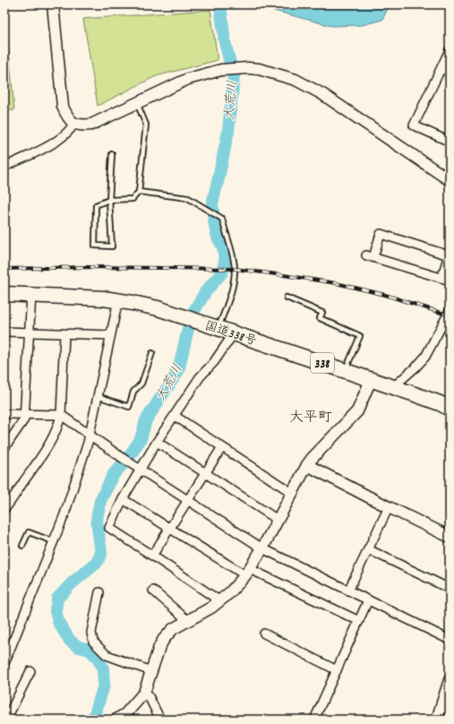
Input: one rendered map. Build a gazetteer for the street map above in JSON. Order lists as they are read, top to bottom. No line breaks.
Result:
{"streets":{"highway":["国道338号","338"]},"districts":["大平町"],"water":["大荒川"]}
